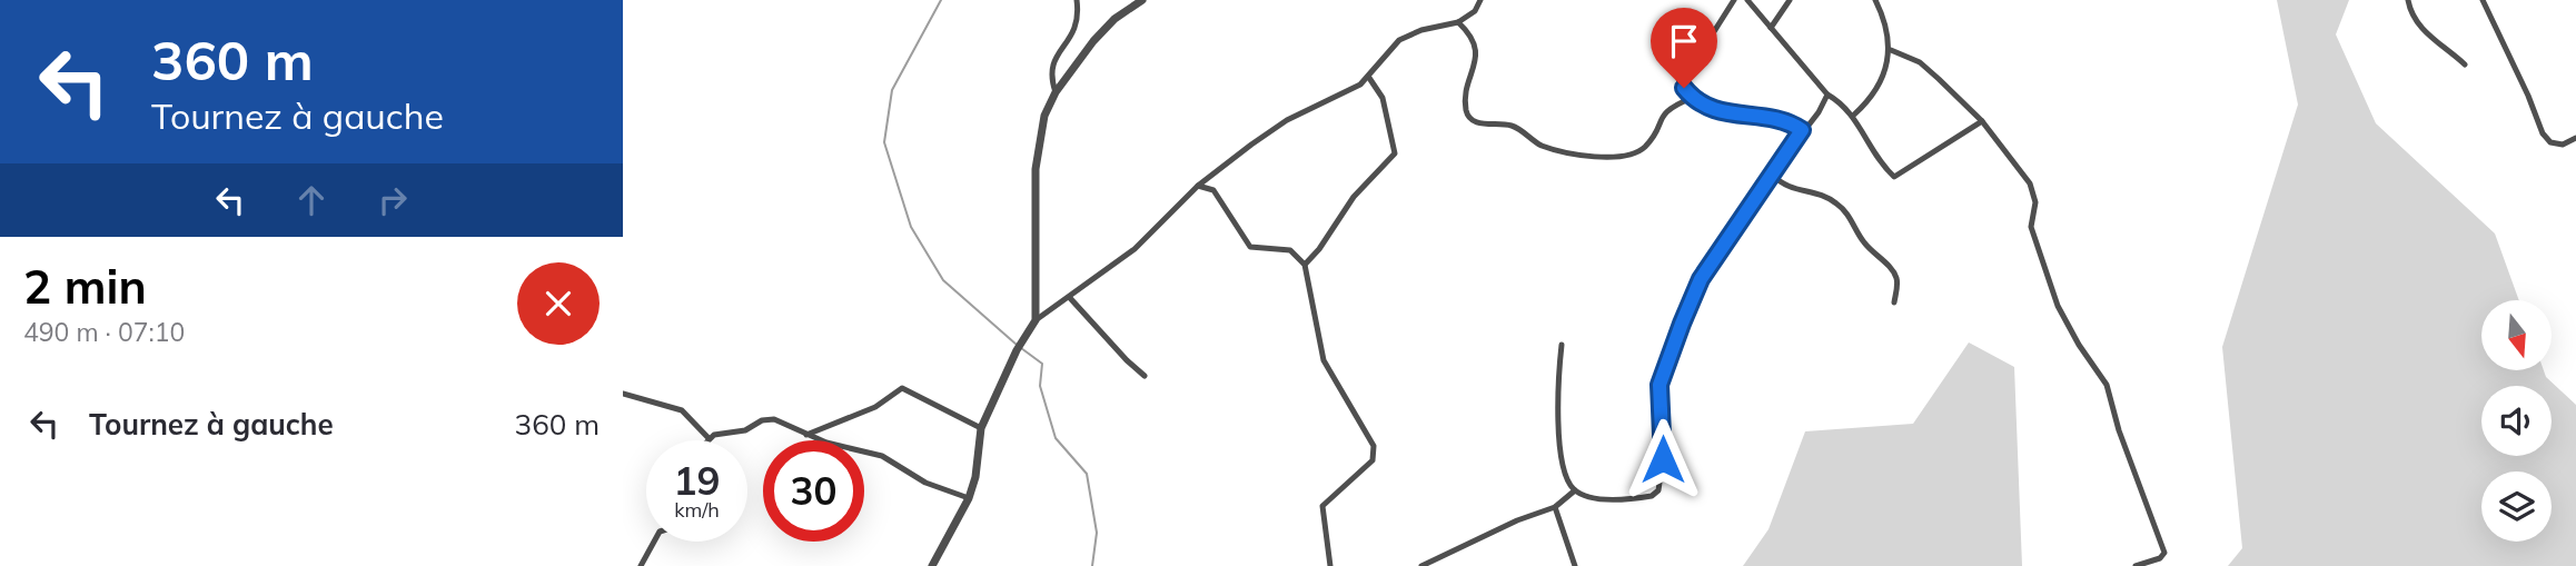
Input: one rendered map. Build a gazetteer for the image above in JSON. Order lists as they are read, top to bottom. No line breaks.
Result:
{"north":"bottom","page":{"turn":["360 m","Tournez à gauche"],"heading":["2 min","490 m · 07:10"],"list":[{"name":"Tournez à gauche","value":"360 m"}],"speed":"19 km/h","limit":"30"}}
